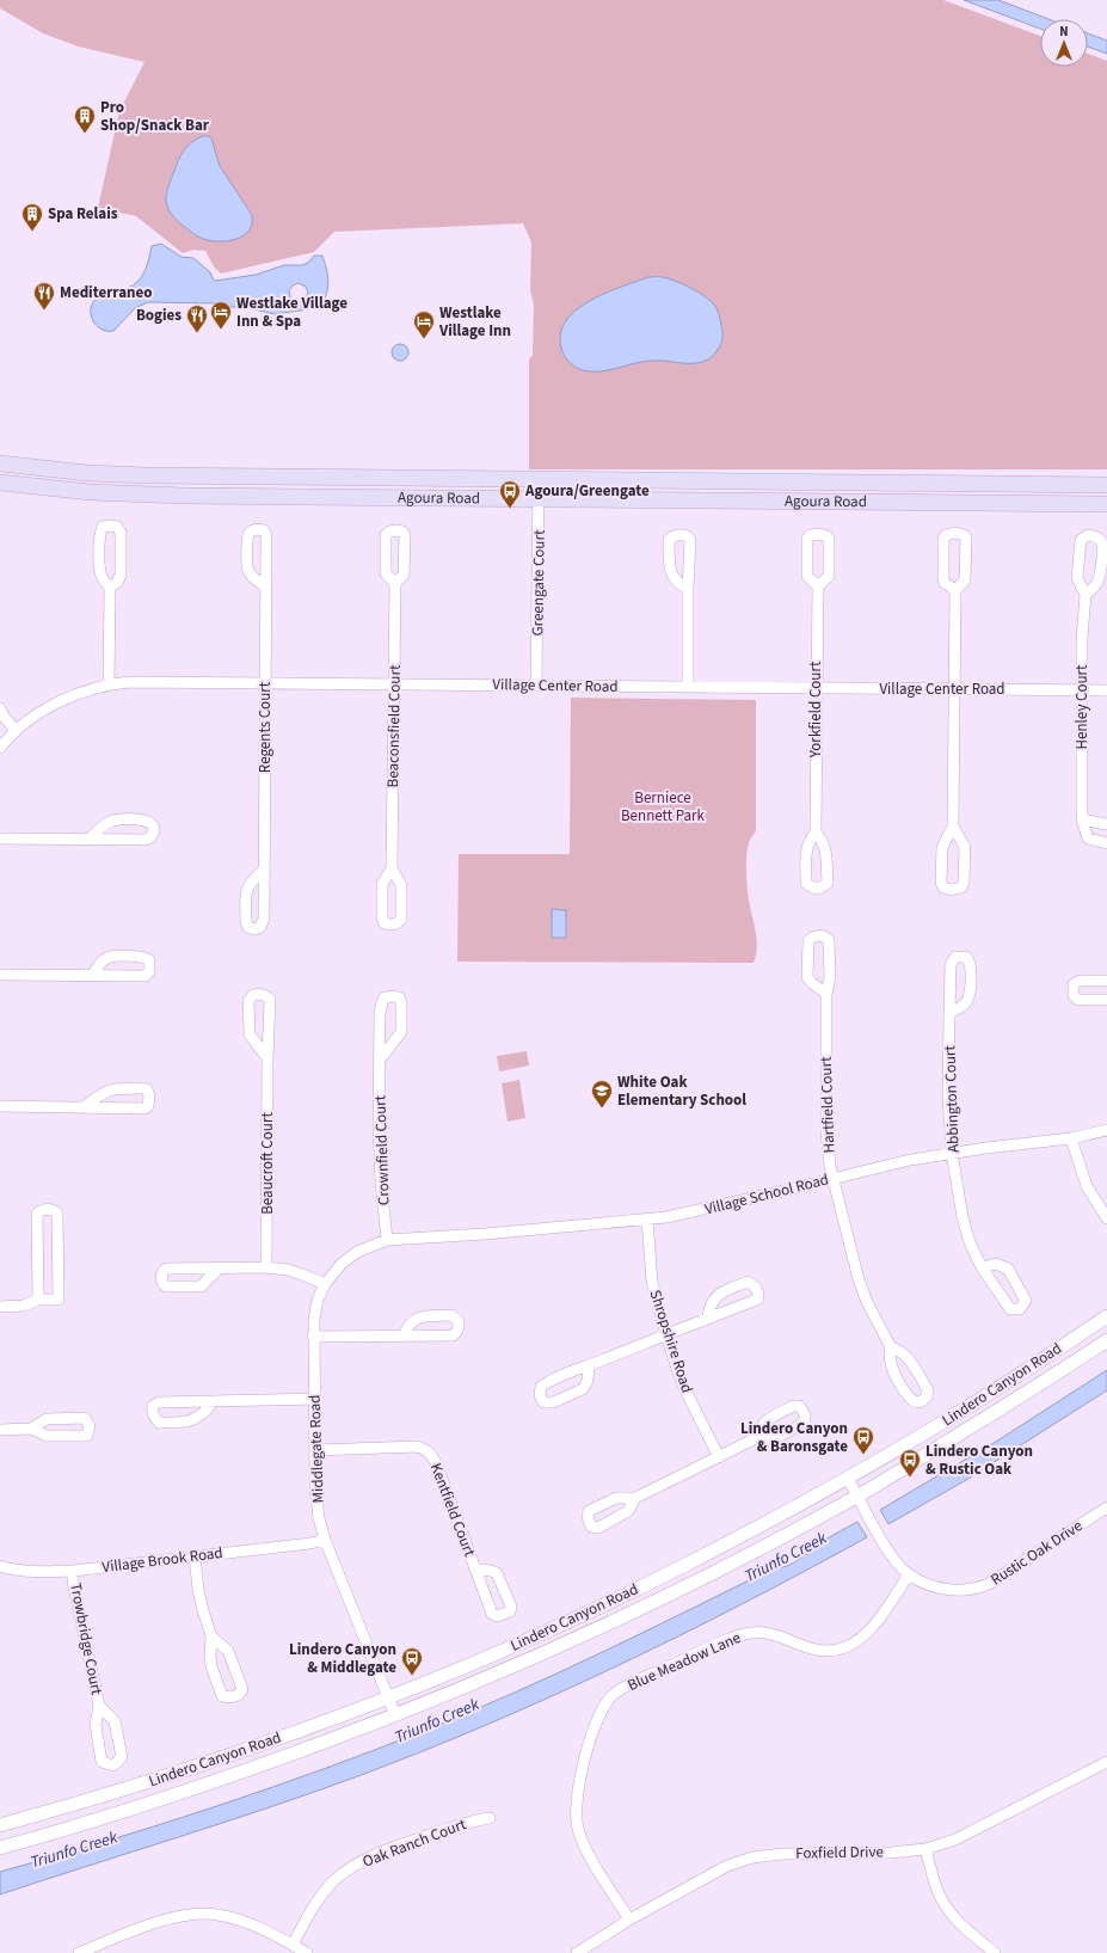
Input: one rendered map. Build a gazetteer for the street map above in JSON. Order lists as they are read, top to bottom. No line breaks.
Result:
{"streets":{"main road":["Agoura Road"],"street":["Greengate Court","Village Center Road","Henley Court","Yorkfield Court","Beaconsfield Court","Regents Court","Abbington Court","Hartfield Court","Crownfield Court","Beaucroft Court","Village School Road","Shropshire Road","Lindero Canyon Road","Middlegate Road","Kentfield Court","Rustic Oak Drive","Village Brook Road","Trowbridge Court","Blue Meadow Lane","Oak Ranch Court","Foxfield Drive"]},"crossings":[["Agoura Road","Greengate Court"],["Greengate Court","Village Center Road"],["Village Center Road","Henley Court"],["Village Center Road","Yorkfield Court"],["Village Center Road","Beaconsfield Court"],["Village Center Road","Regents Court"],["Abbington Court","Village School Road"],["Hartfield Court","Village School Road"],["Crownfield Court","Middlegate Road"],["Village School Road","Shropshire Road"],["Village School Road","Middlegate Road"],["Lindero Canyon Road","Middlegate Road"],["Lindero Canyon Road","Rustic Oak Drive"],["Middlegate Road","Kentfield Court"],["Middlegate Road","Village Brook Road"],["Rustic Oak Drive","Blue Meadow Lane"],["Village Brook Road","Trowbridge Court"],["Blue Meadow Lane","Foxfield Drive"]],"water":["Triunfo Creek"],"parks":["Berniece Bennett Park"],"places":{"building":["Pro Shop/Snack Bar","Spa Relais"],"restaurant":["Mediterraneo","Bogies"],"hotel":["Westlake Village Inn & Spa","Westlake Village Inn"],"bus stop":["Agoura/Greengate","Lindero Canyon & Baronsgate","Lindero Canyon & Rustic Oak","Lindero Canyon & Middlegate"],"school or university":["White Oak Elementary School"]},"north":"top"}
